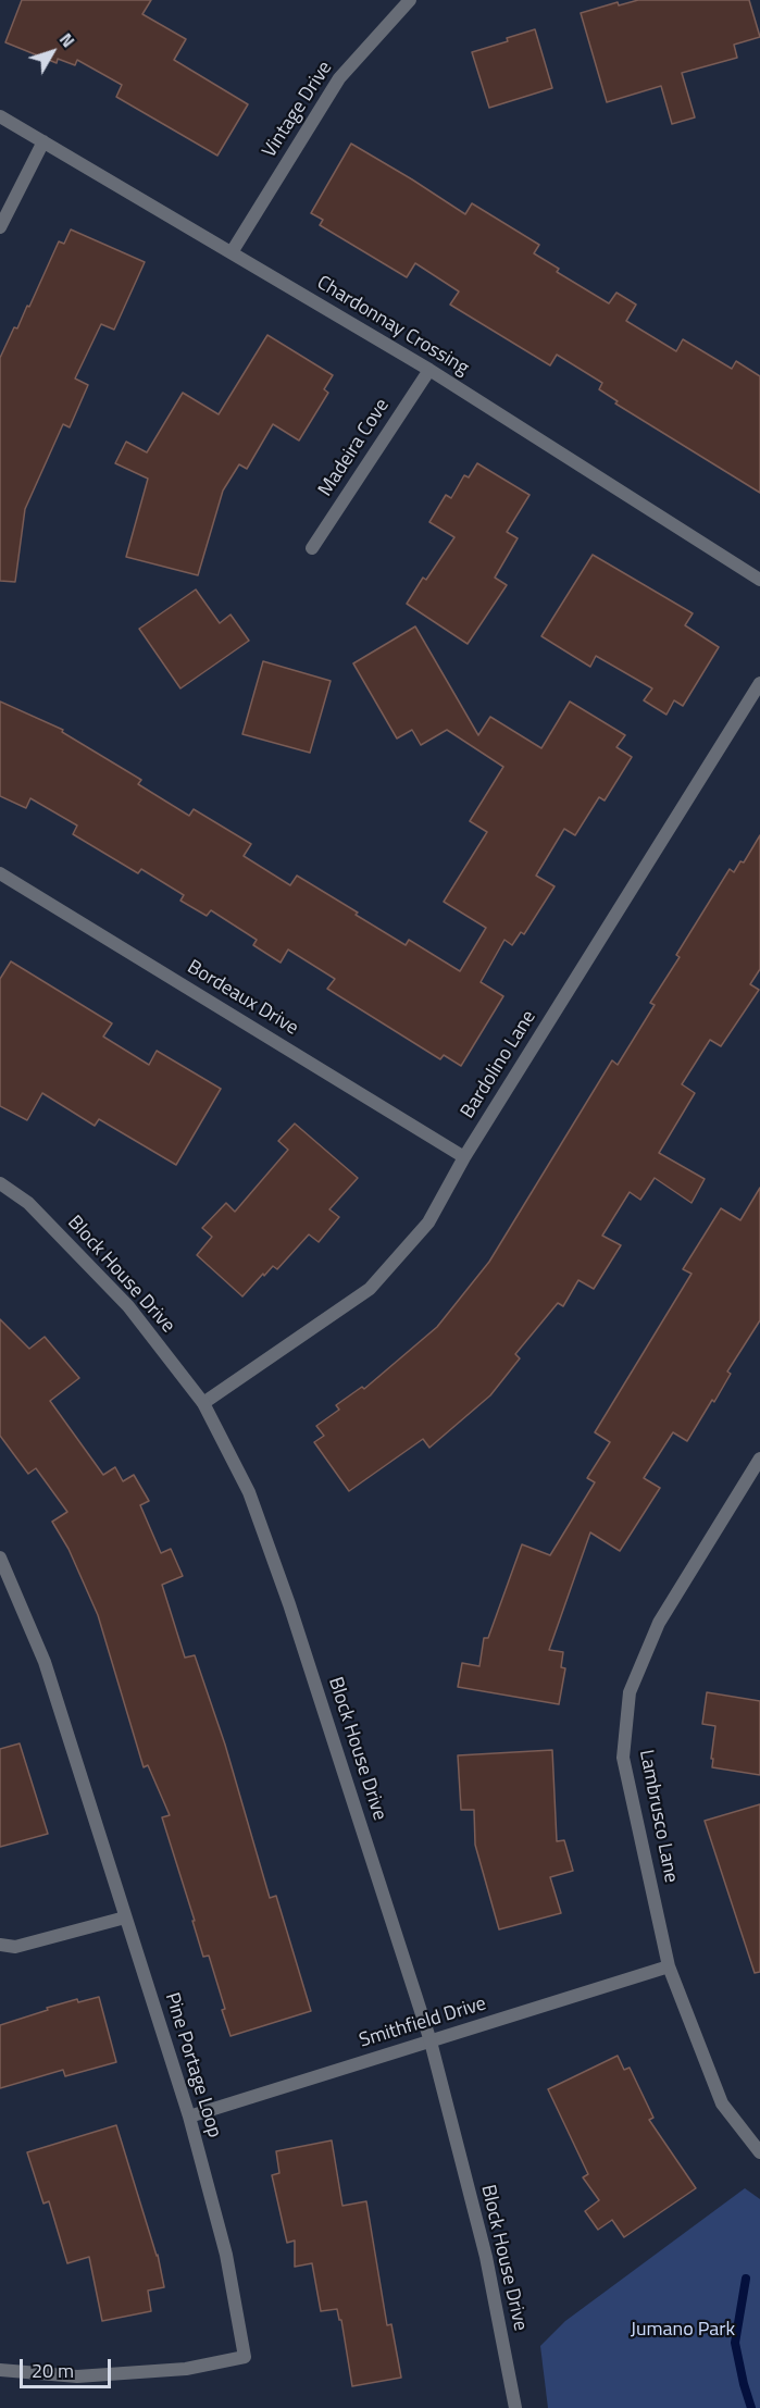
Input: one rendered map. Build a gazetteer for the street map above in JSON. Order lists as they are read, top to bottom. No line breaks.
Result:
{"streets":{"street":["Vintage Drive","Chardonnay Crossing","Madeira Cove","Bordeaux Drive","Bardolino Lane","Block House Drive","Lambrusco Lane","Smithfield Drive","Pine Portage Loop"]},"crossings":[["Vintage Drive","Chardonnay Crossing"],["Chardonnay Crossing","Madeira Cove"],["Bordeaux Drive","Bardolino Lane"],["Bardolino Lane","Block House Drive"],["Block House Drive","Smithfield Drive"],["Lambrusco Lane","Smithfield Drive"],["Smithfield Drive","Pine Portage Loop"]],"parks":["Jumano Park"],"scale_bar":"20 m","north":"top right"}
